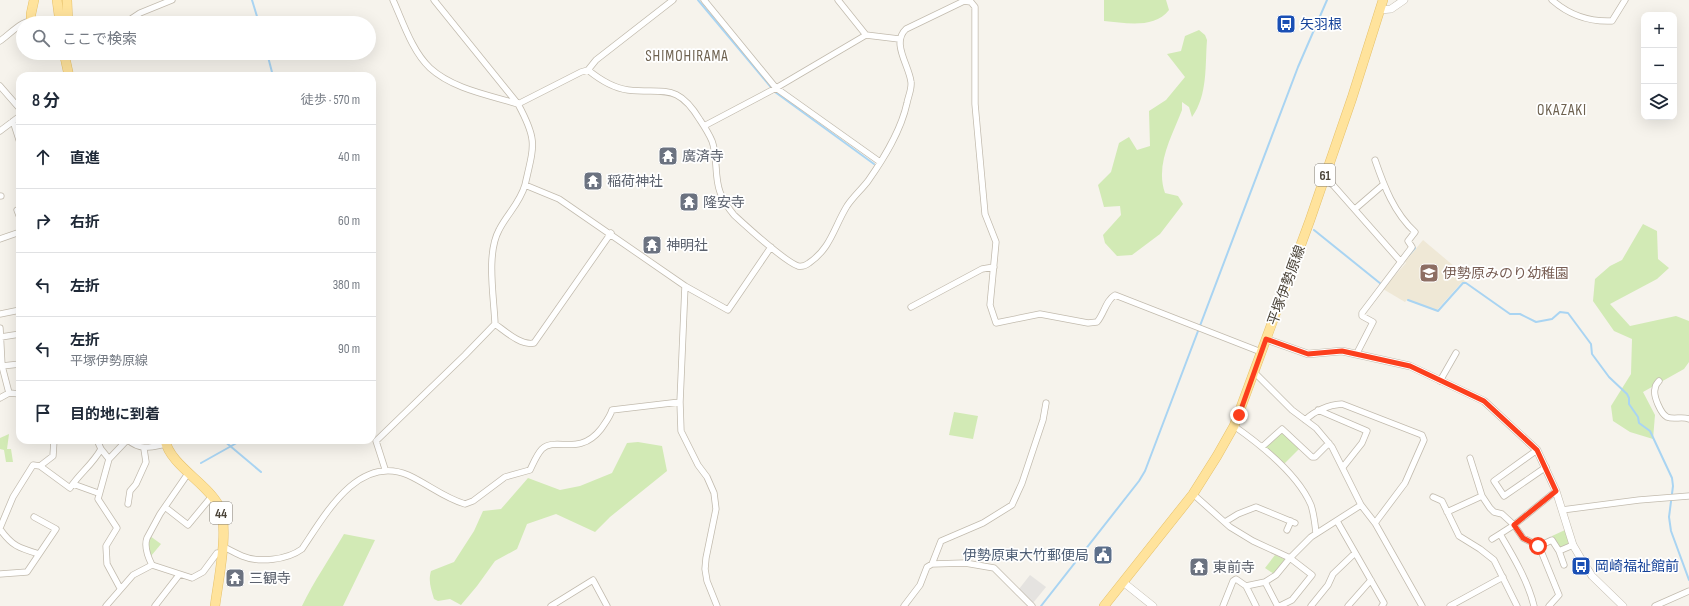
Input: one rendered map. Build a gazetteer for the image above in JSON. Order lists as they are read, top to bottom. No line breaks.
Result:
{"streets":{"main road":["61","平塚伊勢原線","44"]},"districts":["SHIMOHIRAMA","OKAZAKI"],"places":{"bus stop":["矢羽根","岡崎福祉館前"],"temple":["廣済寺","稲荷神社","隆安寺","神明社","東前寺","三観寺"],"school or university":["伊勢原みのり幼稚園"],"public building":["伊勢原東大竹郵便局"]},"page":{"map_buttons":["+","−"],"search":"ここで検索","heading":["8 分","徒歩 · 570 m"],"list":[["直進","40 m"],["右折","60 m"],["左折","380 m"],["左折","平塚伊勢原線","90 m"],"目的地に到着"]}}
